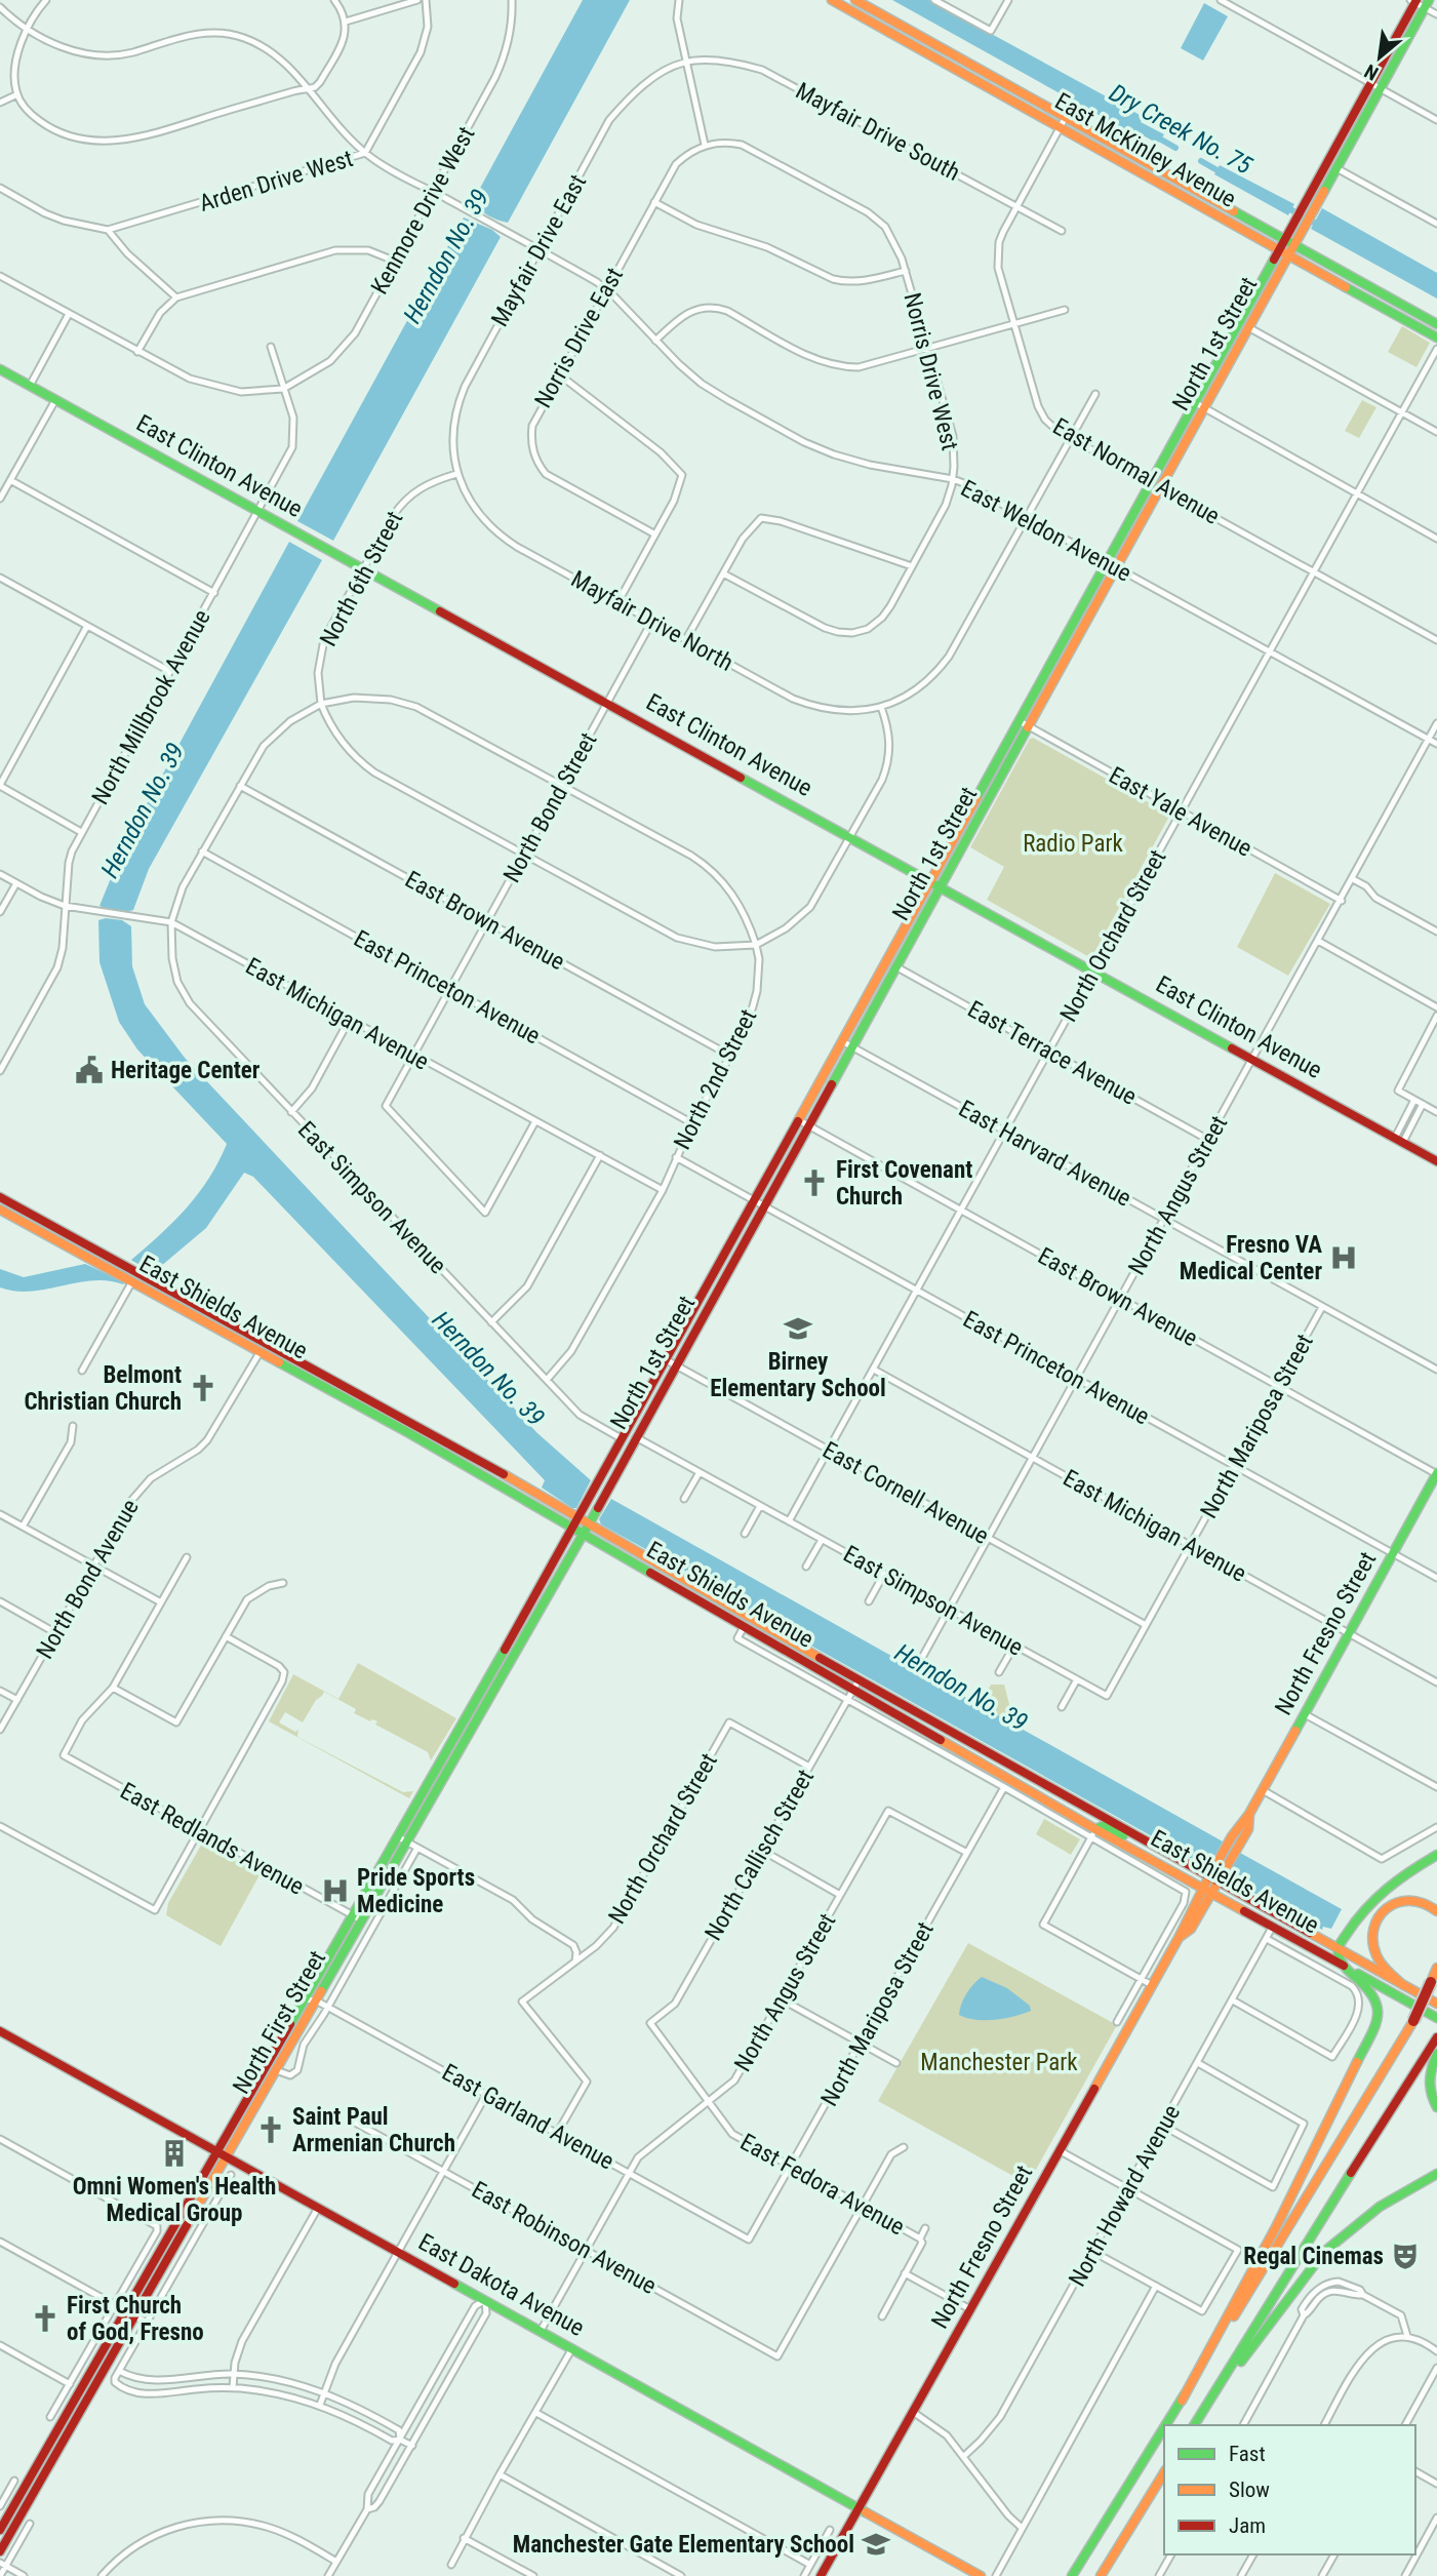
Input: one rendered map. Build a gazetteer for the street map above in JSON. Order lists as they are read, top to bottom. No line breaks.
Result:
{"streets":{"main road":["East McKinley Avenue","North 1st Street","East Clinton Avenue","East Shields Avenue","North Fresno Street","North First Street","East Dakota Avenue"],"street":["Mayfair Drive South","Arden Drive West","Kenmore Drive West","Mayfair Drive East","Norris Drive East","Norris Drive West","East Normal Avenue","East Weldon Avenue","North 6th Street","Mayfair Drive North","North Millbrook Avenue","North Bond Street","East Yale Avenue","East Brown Avenue","North Orchard Street","East Princeton Avenue","East Michigan Avenue","East Terrace Avenue","North 2nd Street","East Harvard Avenue","North Angus Street","East Simpson Avenue","North Mariposa Street","East Cornell Avenue","North Bond Avenue","East Redlands Avenue","North Callisch Street","East Garland Avenue","East Fedora Avenue","North Howard Avenue","East Robinson Avenue"]},"crossings":[["Mayfair Drive South","Mayfair Drive East"],["Mayfair Drive South","East Normal Avenue"],["East McKinley Avenue","North 1st Street"],["East McKinley Avenue","East Normal Avenue"],["Arden Drive West","East Weldon Avenue"],["Kenmore Drive West","East Weldon Avenue"],["Kenmore Drive West","North Millbrook Avenue"],["Mayfair Drive East","East Weldon Avenue"],["Mayfair Drive East","North 6th Street"],["Mayfair Drive East","Mayfair Drive North"],["Norris Drive East","Norris Drive West"],["Norris Drive East","East Weldon Avenue"],["North 1st Street","East Clinton Avenue"],["North 1st Street","East Normal Avenue"],["North 1st Street","East Weldon Avenue"],["North 1st Street","East Yale Avenue"],["North 1st Street","East Brown Avenue"],["North 1st Street","East Princeton Avenue"],["North 1st Street","East Terrace Avenue"],["North 1st Street","East Harvard Avenue"],["North 1st Street","East Simpson Avenue"],["North 1st Street","East Cornell Avenue"],["North 1st Street","North First Street"],["Norris Drive West","East Weldon Avenue"],["East Clinton Avenue","North 6th Street"],["East Clinton Avenue","North Millbrook Avenue"],["East Clinton Avenue","North Bond Street"],["East Clinton Avenue","North Orchard Street"],["East Clinton Avenue","North Angus Street"],["East Normal Avenue","Mayfair Drive North"],["East Normal Avenue","North Orchard Street"],["East Weldon Avenue","Mayfair Drive North"],["East Weldon Avenue","North Orchard Street"],["East Weldon Avenue","North Angus Street"],["North 6th Street","Mayfair Drive North"],["Mayfair Drive North","North Bond Street"],["North Millbrook Avenue","East Michigan Avenue"],["North Bond Street","East Brown Avenue"],["North Bond Street","East Princeton Avenue"],["North Bond Street","East Michigan Avenue"],["East Yale Avenue","North Orchard Street"],["East Yale Avenue","North Angus Street"],["East Brown Avenue","North Orchard Street"],["East Brown Avenue","North 2nd Street"],["East Brown Avenue","North Angus Street"],["East Brown Avenue","North Mariposa Street"],["East Brown Avenue","North Fresno Street"],["North Orchard Street","East Princeton Avenue"],["North Orchard Street","East Michigan Avenue"],["North Orchard Street","East Terrace Avenue"],["North Orchard Street","East Harvard Avenue"],["North Orchard Street","East Simpson Avenue"],["North Orchard Street","East Cornell Avenue"],["North Orchard Street","North Callisch Street"],["North Orchard Street","East Garland Avenue"],["East Princeton Avenue","North 2nd Street"],["East Princeton Avenue","North Angus Street"],["East Princeton Avenue","North Mariposa Street"],["East Princeton Avenue","North Fresno Street"],["East Michigan Avenue","North 2nd Street"],["East Michigan Avenue","North Angus Street"],["East Michigan Avenue","East Simpson Avenue"],["East Michigan Avenue","North Mariposa Street"],["East Michigan Avenue","North Fresno Street"],["East Terrace Avenue","North Angus Street"],["North 2nd Street","East Simpson Avenue"],["East Harvard Avenue","North Angus Street"],["East Harvard Avenue","North Mariposa Street"],["North Angus Street","East Simpson Avenue"],["North Angus Street","North Mariposa Street"],["North Angus Street","East Cornell Avenue"],["North Angus Street","East Garland Avenue"],["North Angus Street","East Fedora Avenue"],["North Angus Street","East Robinson Avenue"],["North Angus Street","East Dakota Avenue"],["East Simpson Avenue","North Mariposa Street"],["East Shields Avenue","North Bond Avenue"],["East Shields Avenue","North Fresno Street"],["East Shields Avenue","North Callisch Street"],["East Shields Avenue","North First Street"],["East Shields Avenue","North Howard Avenue"],["North Mariposa Street","East Cornell Avenue"],["North Mariposa Street","East Garland Avenue"],["North Mariposa Street","East Fedora Avenue"],["North Fresno Street","East Fedora Avenue"],["North Fresno Street","East Dakota Avenue"],["East Redlands Avenue","North First Street"],["North Callisch Street","East Fedora Avenue"],["North First Street","East Garland Avenue"],["North First Street","East Dakota Avenue"],["East Fedora Avenue","East Robinson Avenue"]],"water":["Dry Creek No. 75","Herndon No. 39"],"parks":["Radio Park","Manchester Park"],"places":{"public building":["Heritage Center"],"church":["First Covenant Church","Belmont Christian Church","Saint Paul Armenian Church","First Church of God, Fresno"],"hospital":["Fresno VA Medical Center","Pride Sports Medicine"],"school or university":["Birney Elementary School","Manchester Gate Elementary School"],"building":["Omni Women's Health Medical Group"],"theatre":["Regal Cinemas"]},"legend":["Fast","Slow","Jam"],"north":"bottom left"}
